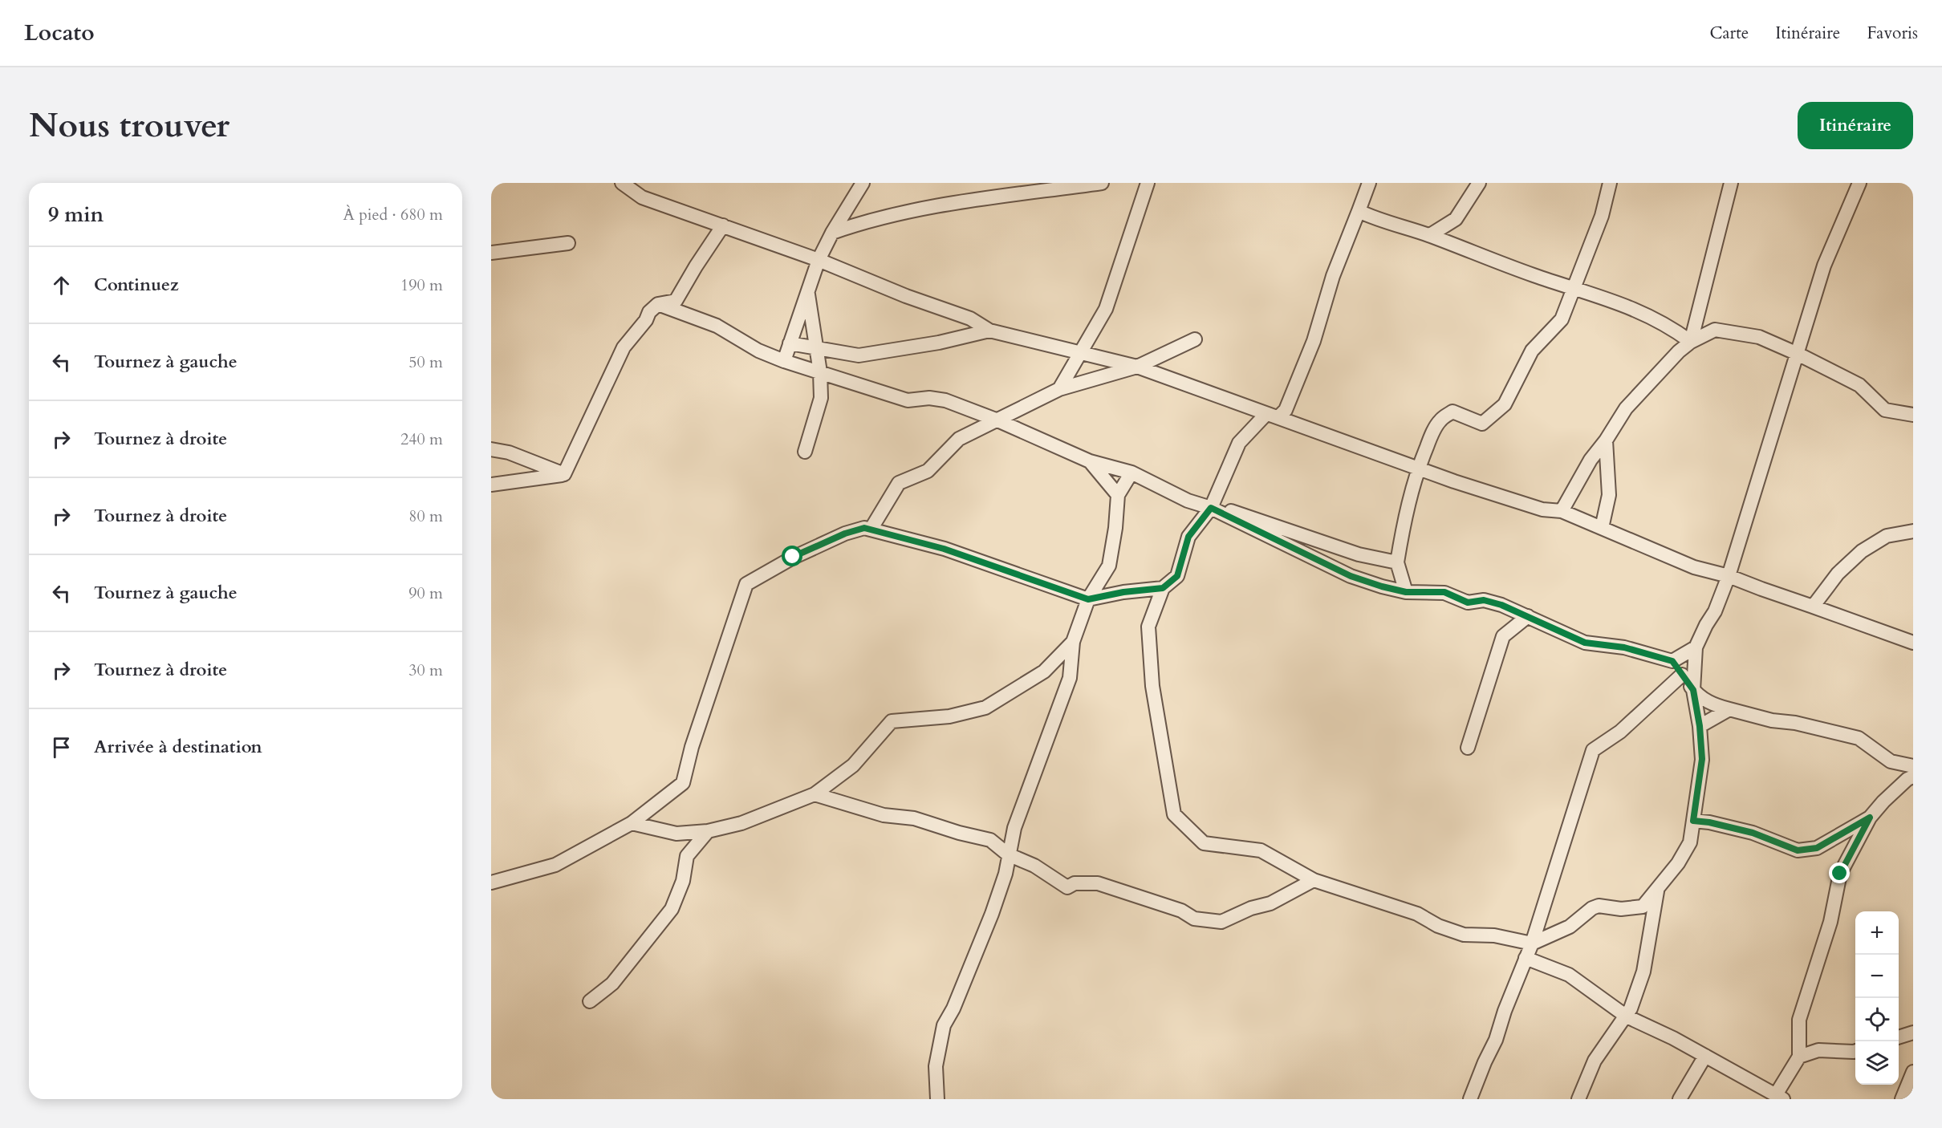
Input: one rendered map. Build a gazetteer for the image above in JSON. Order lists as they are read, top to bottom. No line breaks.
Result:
{"page":{"header":"Locato","nav":["Carte","Itinéraire","Favoris"],"buttons":"Itinéraire","title":"Nous trouver","heading":["9 min","À pied · 680 m"],"list":[["Continuez","190 m"],["Tournez à gauche","50 m"],["Tournez à droite","240 m"],["Tournez à droite","80 m"],["Tournez à gauche","90 m"],["Tournez à droite","30 m"],"Arrivée à destination"],"map_buttons":["+","−"]}}
